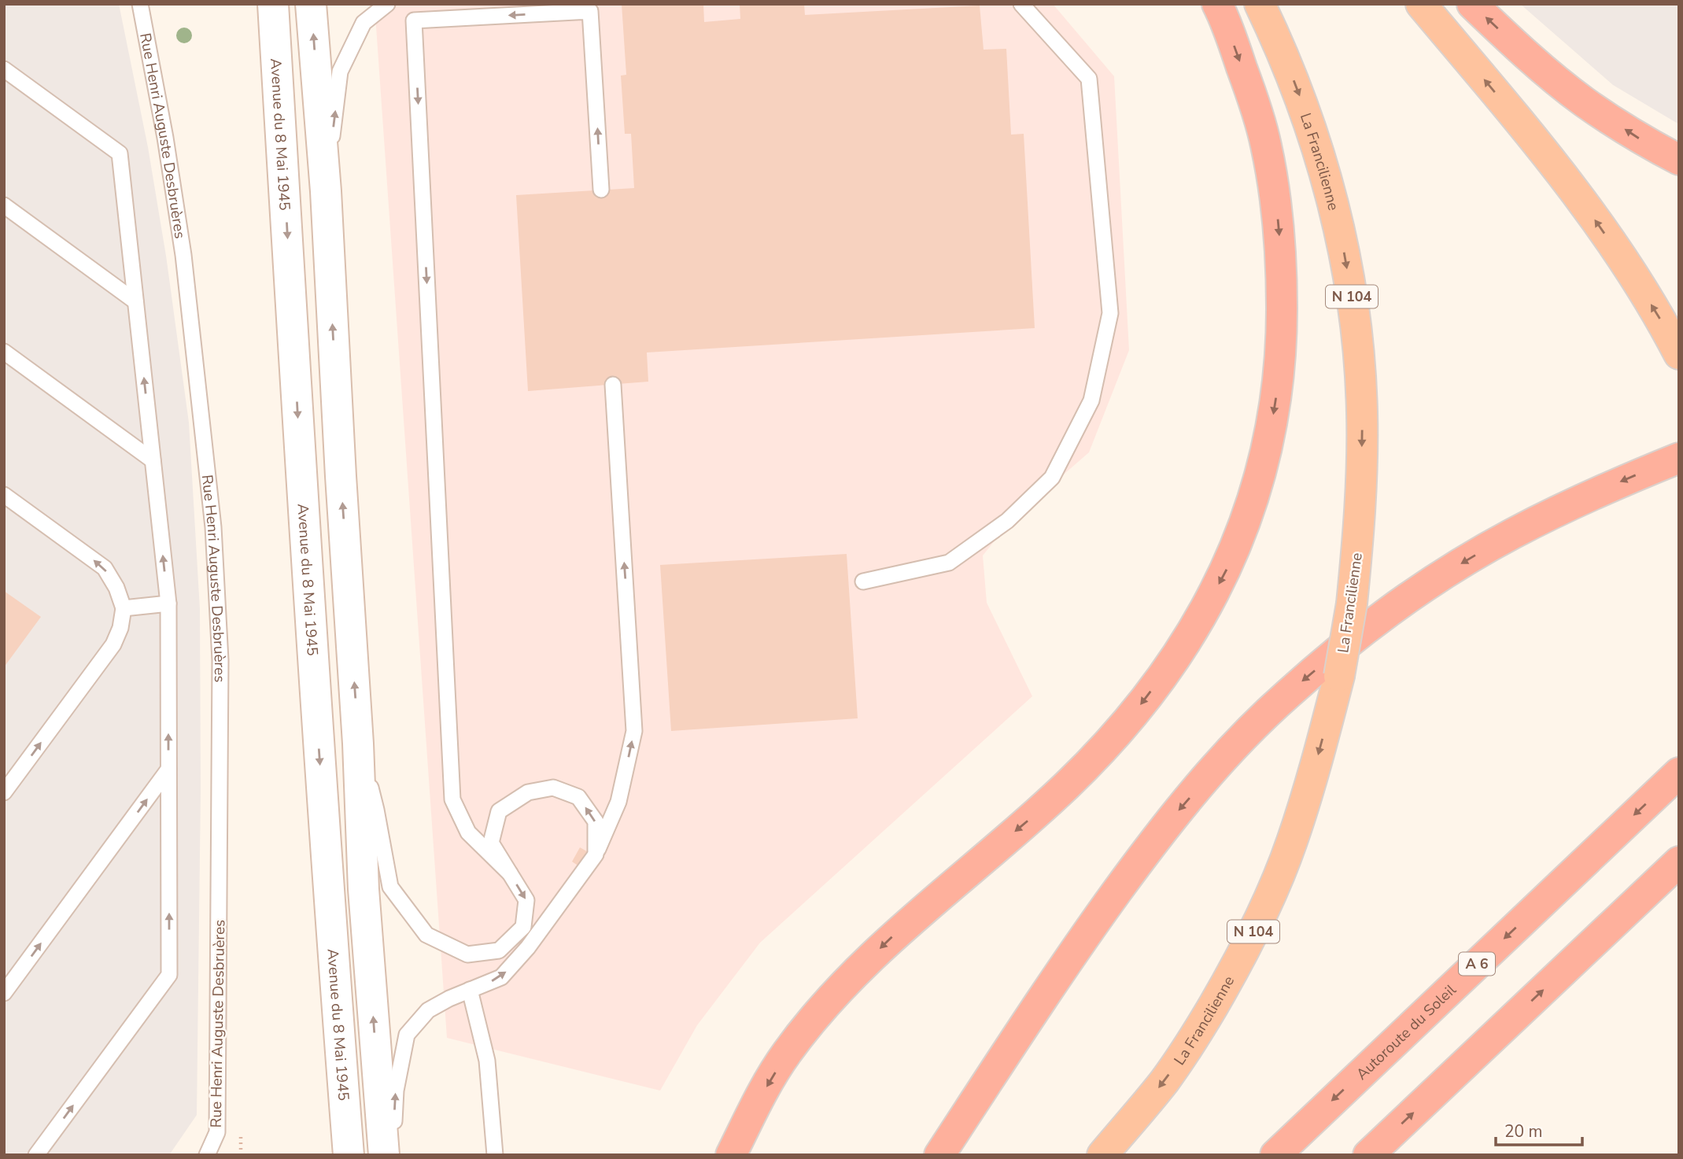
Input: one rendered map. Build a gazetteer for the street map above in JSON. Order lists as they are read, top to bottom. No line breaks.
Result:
{"streets":{"highway":["La Francilienne","N 104","A 6","Autoroute du Soleil"],"main road":["Avenue du 8 Mai 1945"],"lane":["Rue Henri Auguste Desbruères"]},"one_way":["La Francilienne"],"scale_bar":"20 m"}
